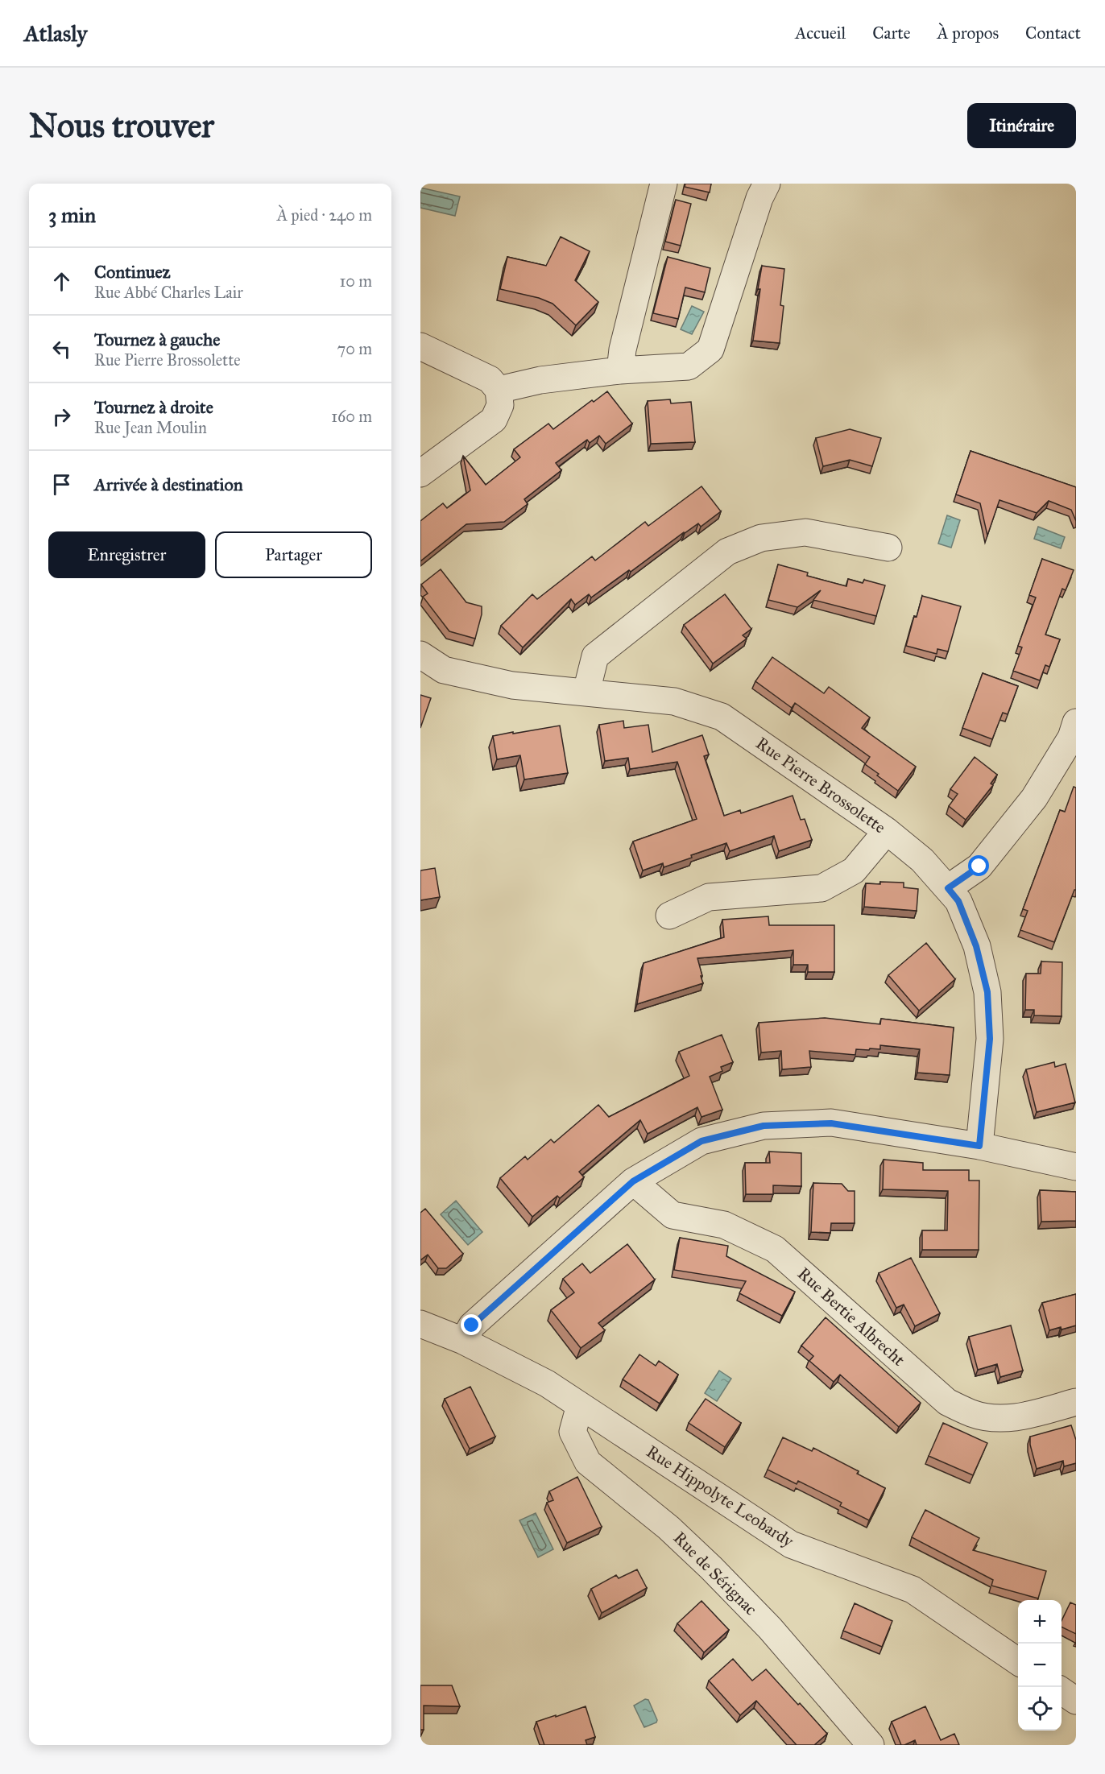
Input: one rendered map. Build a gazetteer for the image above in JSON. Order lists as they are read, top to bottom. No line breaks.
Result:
{"streets":{"street":["Rue Pierre Brossolette","Rue Bertie Albrecht","Rue Hippolyte Leobardy","Rue de Sérignac"]},"crossings":[["Rue Hippolyte Leobardy","Rue de Sérignac"]],"page":{"header":"Atlasly","nav":["Accueil","Carte","À propos","Contact"],"buttons":["Itinéraire",["Enregistrer","Partager"]],"title":"Nous trouver","heading":["3 min","À pied · 240 m"],"list":[["Continuez","Rue Abbé Charles Lair","10 m"],["Tournez à gauche","Rue Pierre Brossolette","70 m"],["Tournez à droite","Rue Jean Moulin","160 m"],"Arrivée à destination"],"map_buttons":["+","−"]}}
